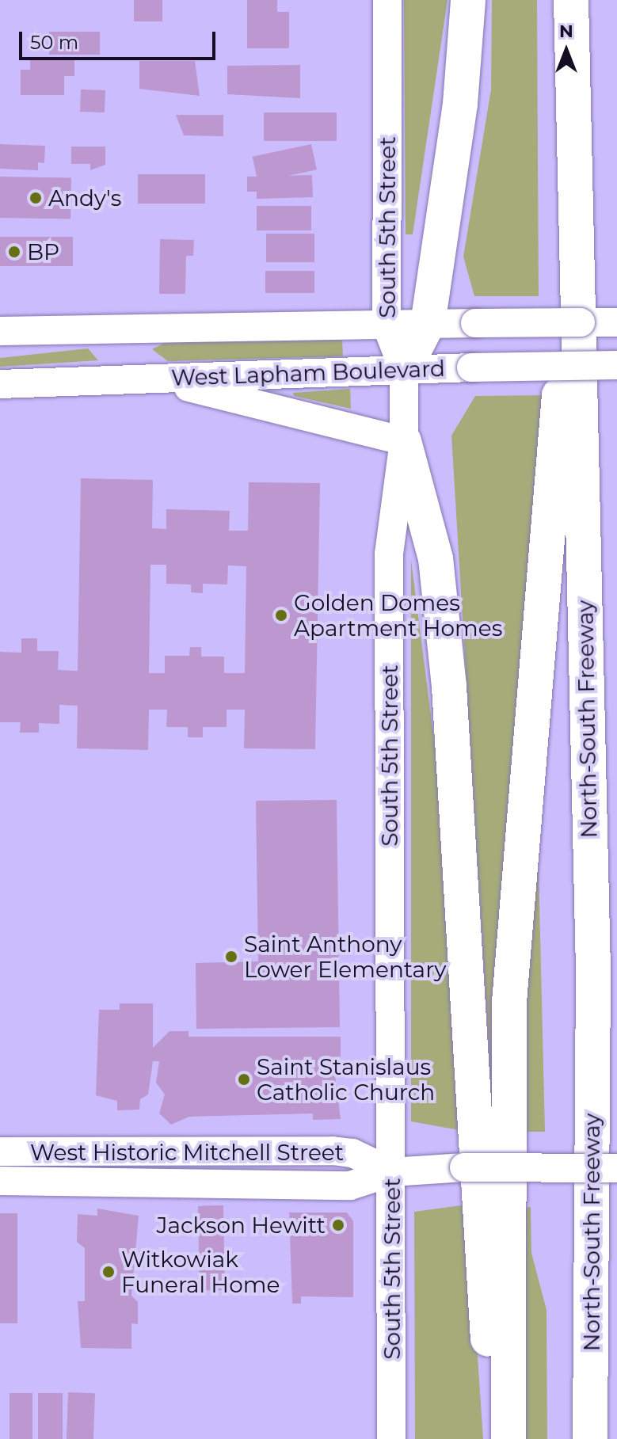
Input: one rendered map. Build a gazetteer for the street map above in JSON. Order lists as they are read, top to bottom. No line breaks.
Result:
{"streets":{"highway":["North-South Freeway"],"street":["South 5th Street","West Lapham Boulevard","West Historic Mitchell Street"]},"crossings":[["South 5th Street","West Lapham Boulevard"],["South 5th Street","West Historic Mitchell Street"]],"places":["Andy's","BP","Golden Domes Apartment Homes","Saint Anthony Lower Elementary","Saint Stanislaus Catholic Church","Jackson Hewitt","Witkowiak Funeral Home"],"scale_bar":"50 m","north":"top"}
